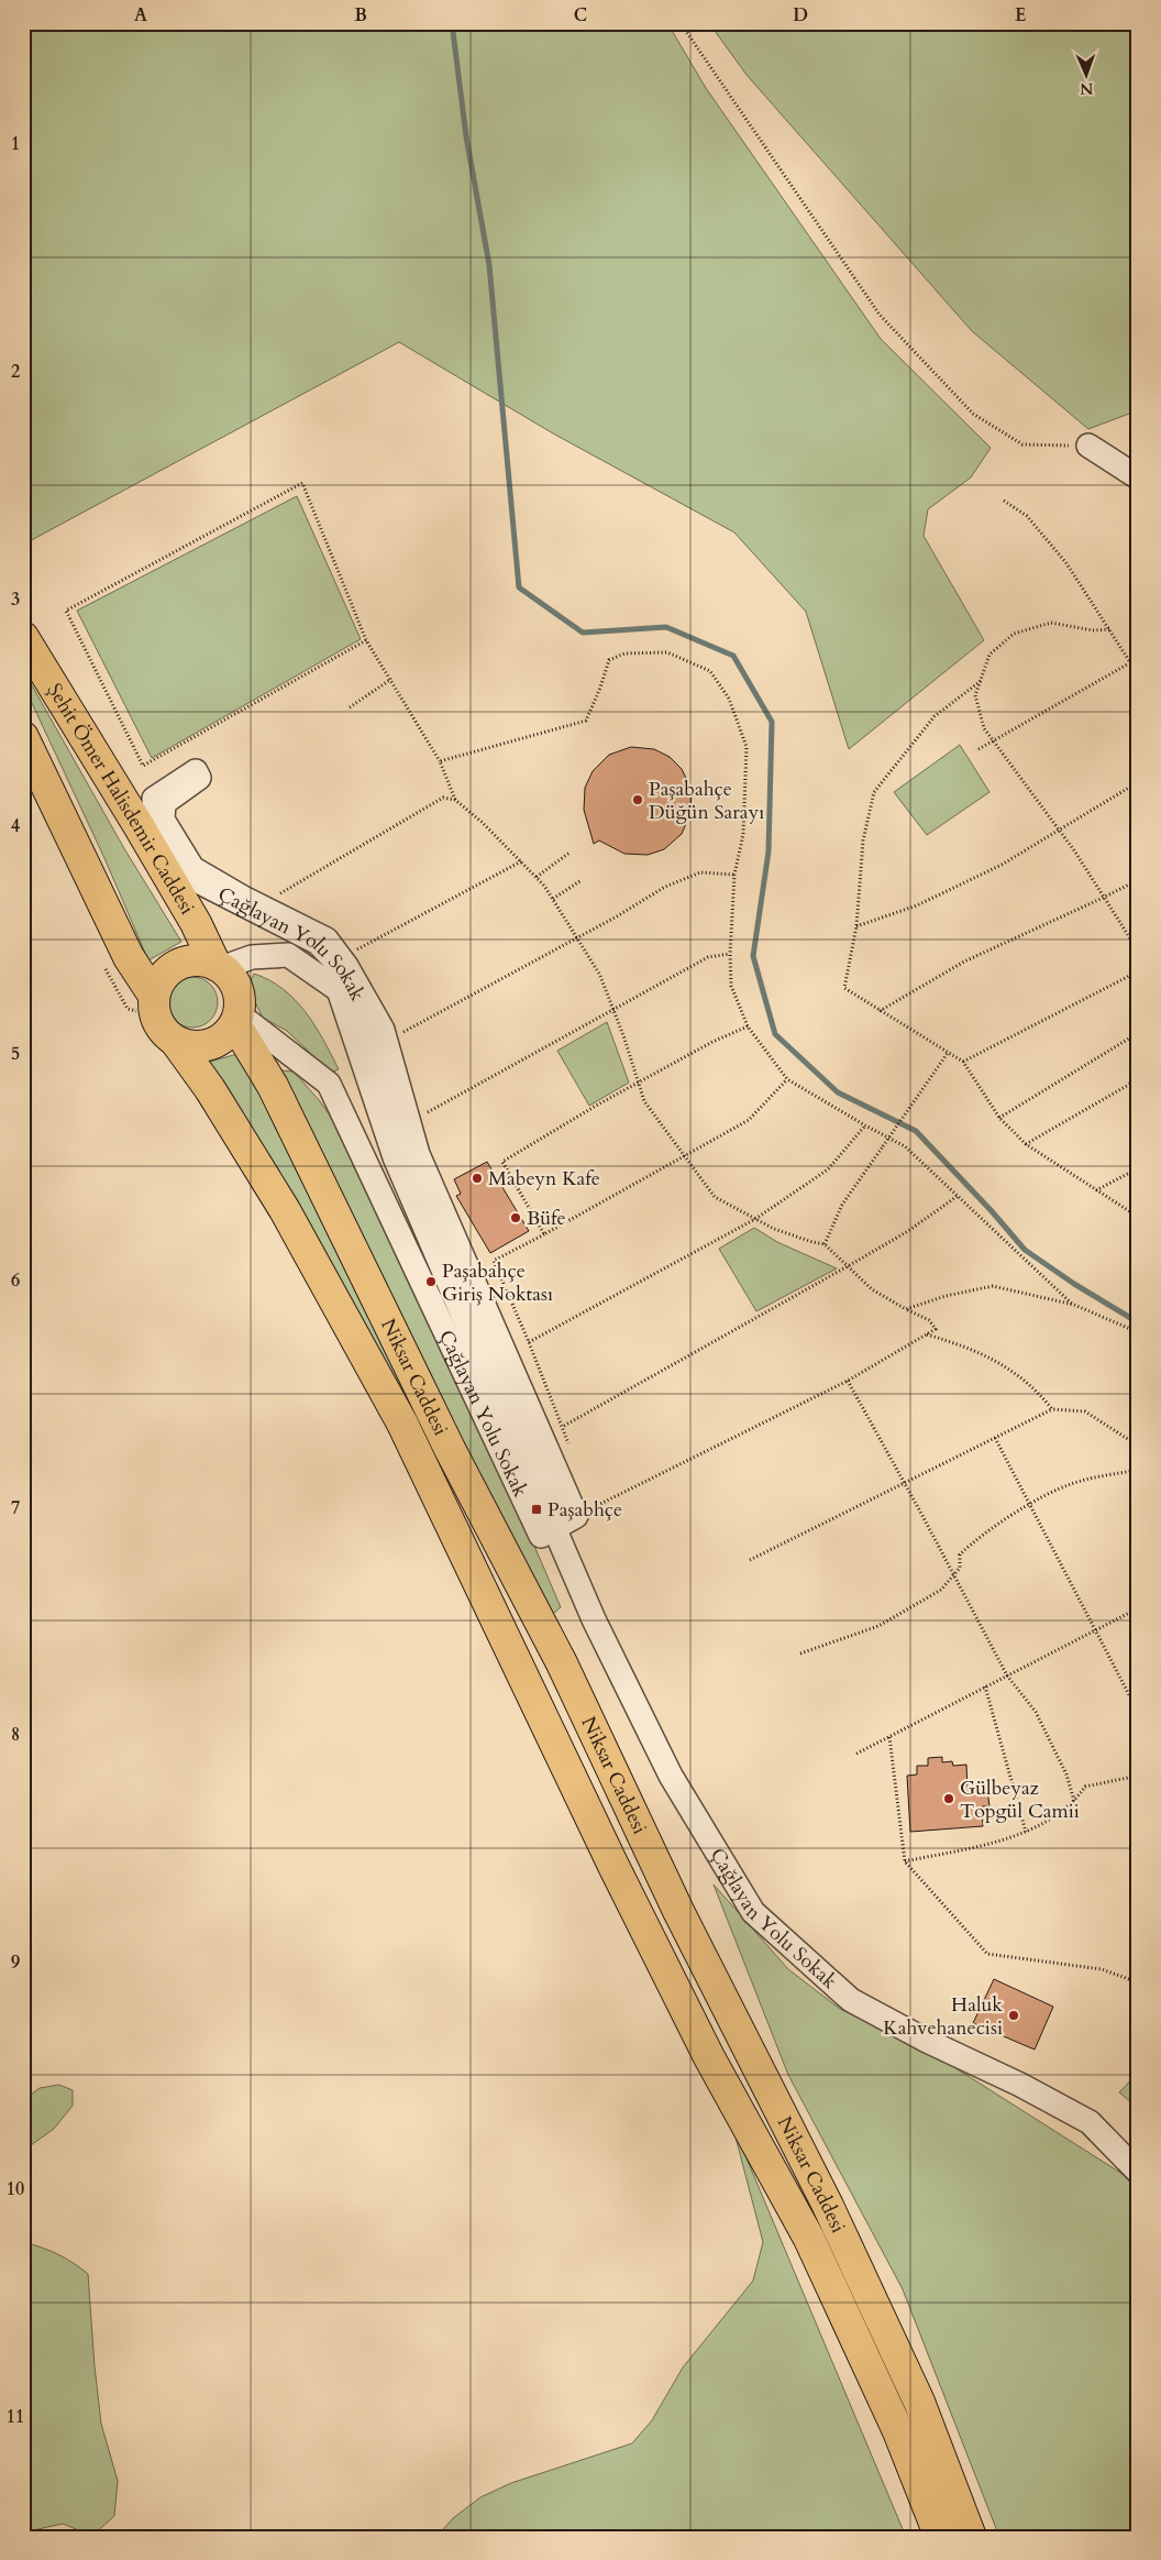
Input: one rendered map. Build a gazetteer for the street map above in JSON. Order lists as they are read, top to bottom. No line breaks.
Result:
{"streets":{"main road":["Şehit Ömer Halisdemir Caddesi","Niksar Caddesi"],"street":["Çağlayan Yolu Sokak"]},"crossings":[["Şehit Ömer Halisdemir Caddesi","Çağlayan Yolu Sokak"],["Şehit Ömer Halisdemir Caddesi","Niksar Caddesi"],["Çağlayan Yolu Sokak","Niksar Caddesi"]],"places":{"other":["Paşabahçe Düğün Sarayı","Mabeyn Kafe","Büfe","Paşabahçe Giriş Noktası","Gülbeyaz Topgül Camii","Haluk Kahvehanecisi"],"transit":["Paşabhçe"]},"north":"bottom","grid":{"columns":["A","B","C","D","E"],"rows":["1","2","3","4","5","6","7","8","9","10","11"]}}
